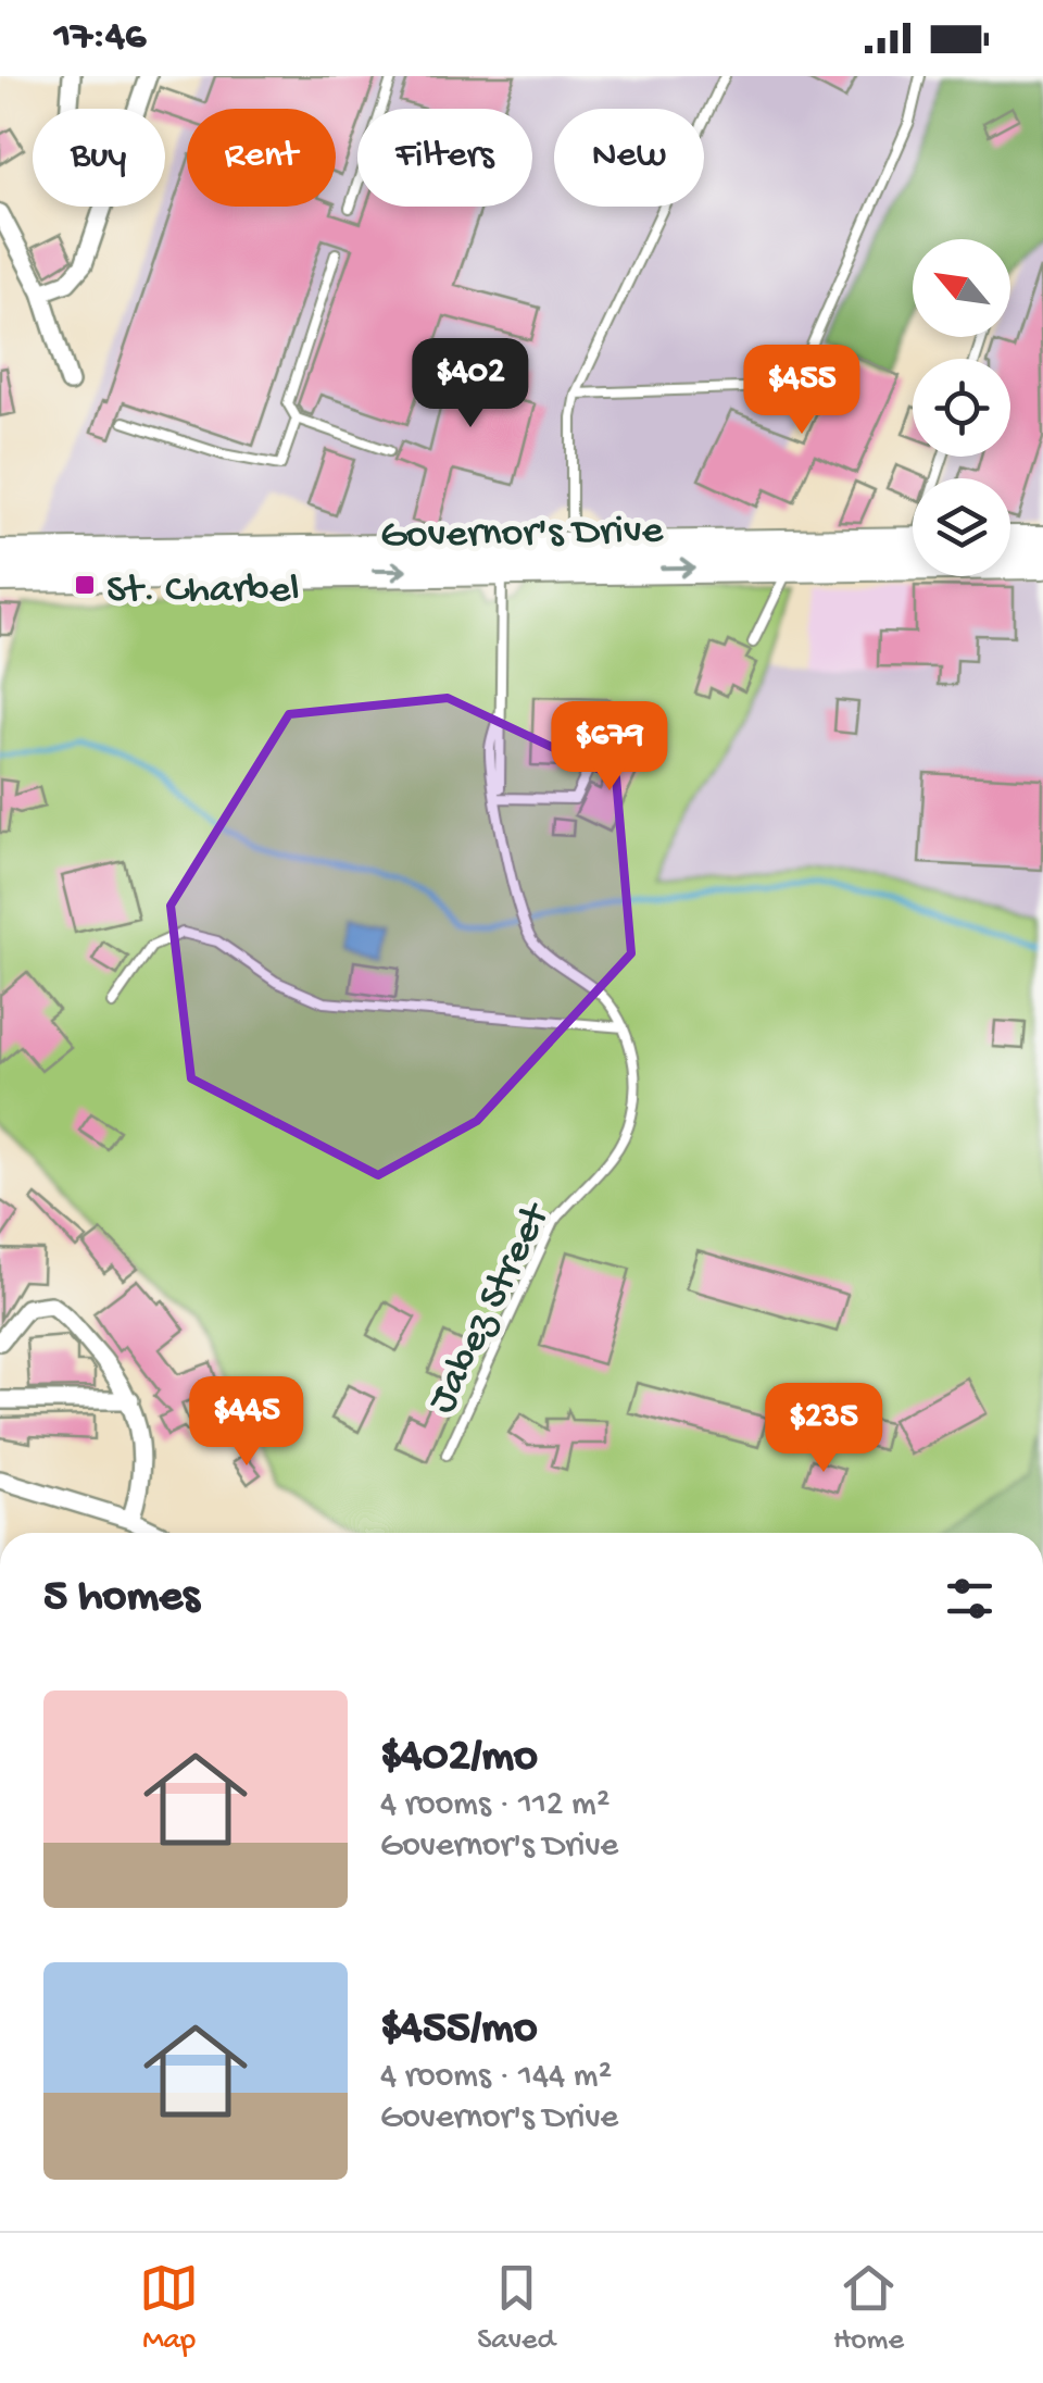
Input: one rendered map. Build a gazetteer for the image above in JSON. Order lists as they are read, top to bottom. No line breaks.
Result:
{"streets":{"highway":["Governor's Drive"],"lane":["Jabez Street"]},"crossings":[["Governor's Drive","Jabez Street"]],"places":{"transit":["St. Charbel"]},"north":"top left","page":{"status":"17:46","chip":["Buy","Rent","Filters","New"],"price":["$402","$455","$679","$445","$235"],"heading":"5 homes","list":[{"name":"$402/mo","note":"4 rooms · 112 m² · Governor's Drive"},{"name":"$455/mo","note":"4 rooms · 144 m² · Governor's Drive"}],"tabs":["Map","Saved","Home"]}}
